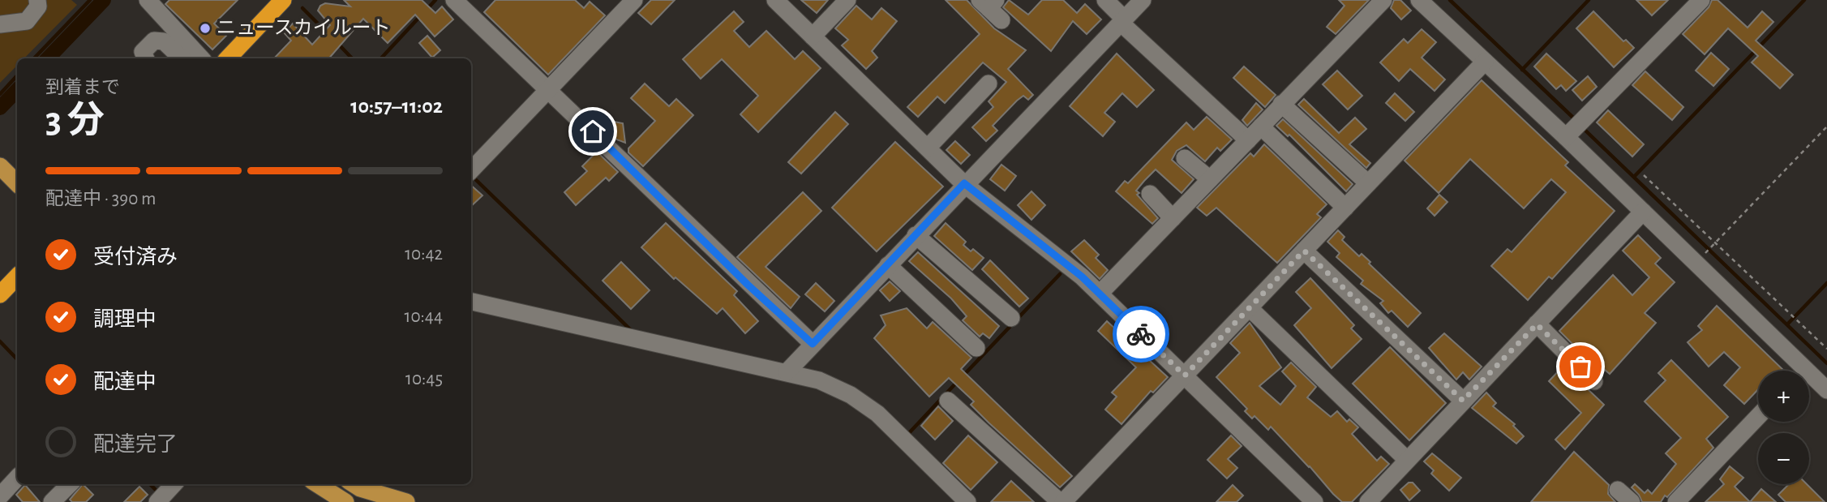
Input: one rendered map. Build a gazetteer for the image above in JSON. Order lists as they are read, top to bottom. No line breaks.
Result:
{"places":["ニュースカイルート"],"page":{"heading":["3 分","到着まで","10:57–11:02"],"bar":"配達中 · 390 m","list":[["受付済み","10:42"],["調理中","10:44"],["配達中","10:45"],"配達完了"],"map_buttons":["+","−"]}}
